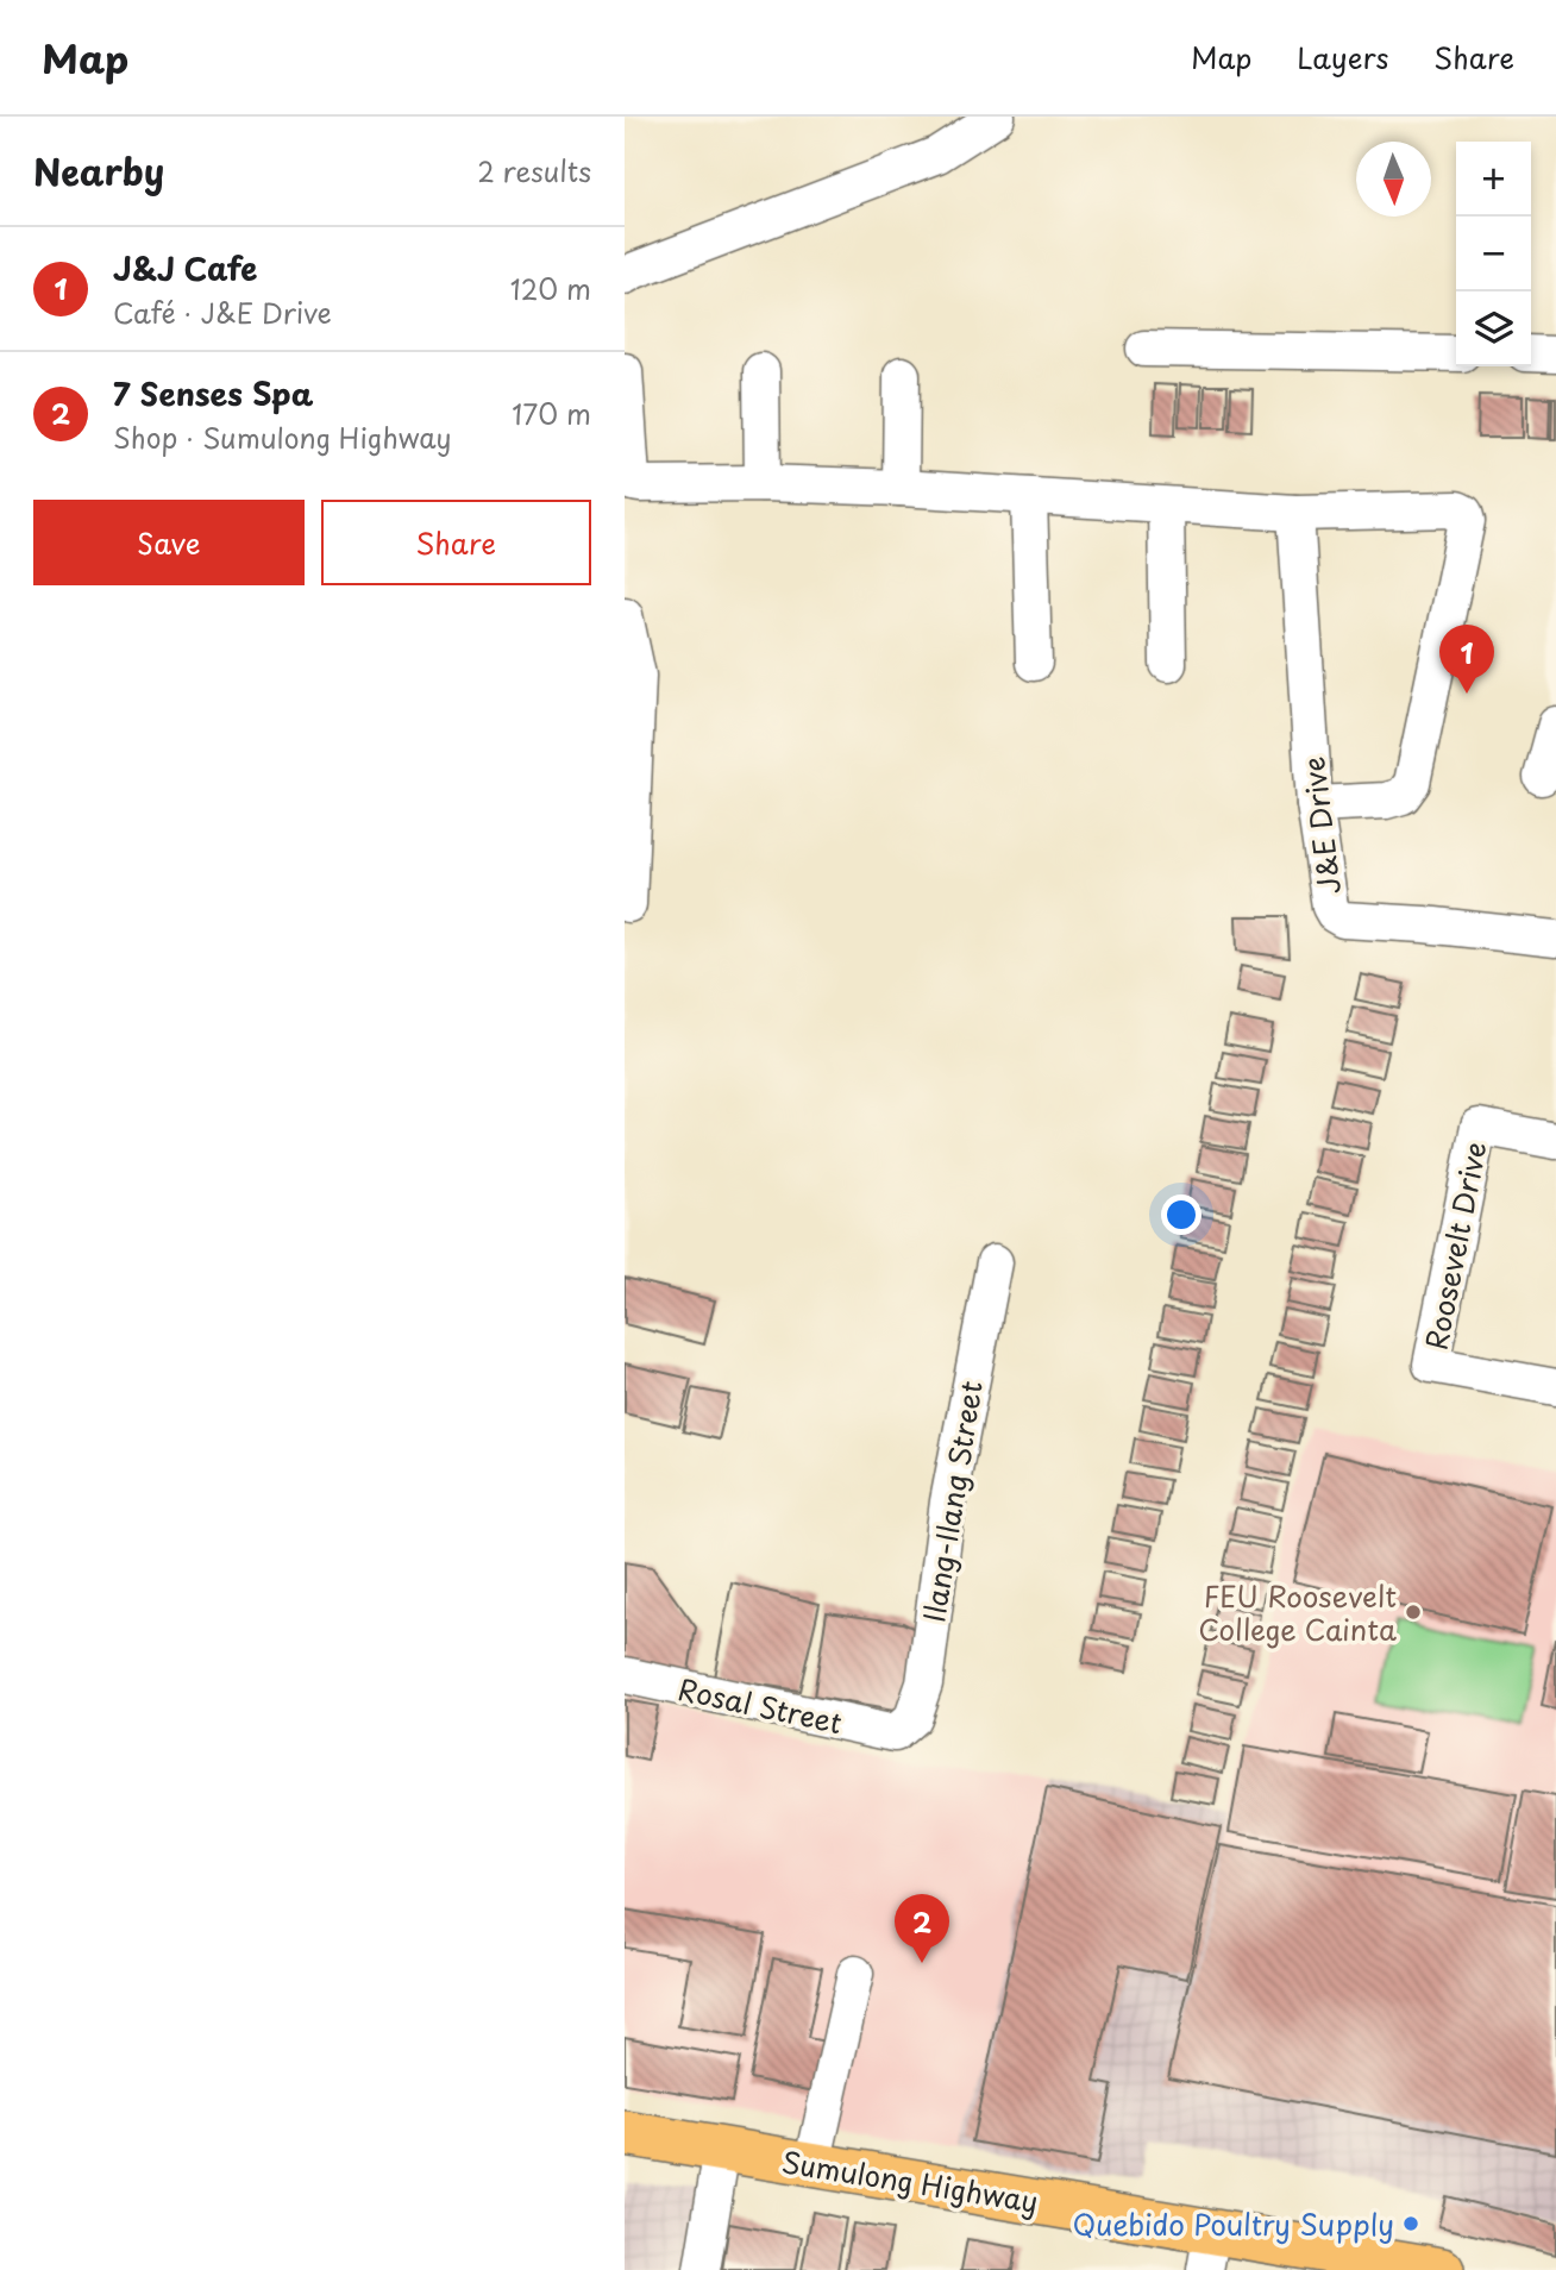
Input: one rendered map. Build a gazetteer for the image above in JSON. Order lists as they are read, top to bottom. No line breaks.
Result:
{"streets":{"main road":["Sumulong Highway"],"street":["J&E Drive","Roosevelt Drive","Ilang-Ilang Street","Rosal Street"]},"crossings":[["Ilang-Ilang Street","Rosal Street"]],"places":["FEU Roosevelt College Cainta","Quebido Poultry Supply"],"north":"bottom","page":{"header":"Map","nav":["Map","Layers","Share"],"heading":["Nearby","2 results"],"map_buttons":["+","−"],"list":[{"mark":"1","name":"J&J Cafe","note":"Café · J&E Drive","value":"120 m"},{"mark":"2","name":"7 Senses Spa","note":"Shop · Sumulong Highway","value":"170 m"}],"buttons":["Save","Share"],"pins":["1","2"]}}
